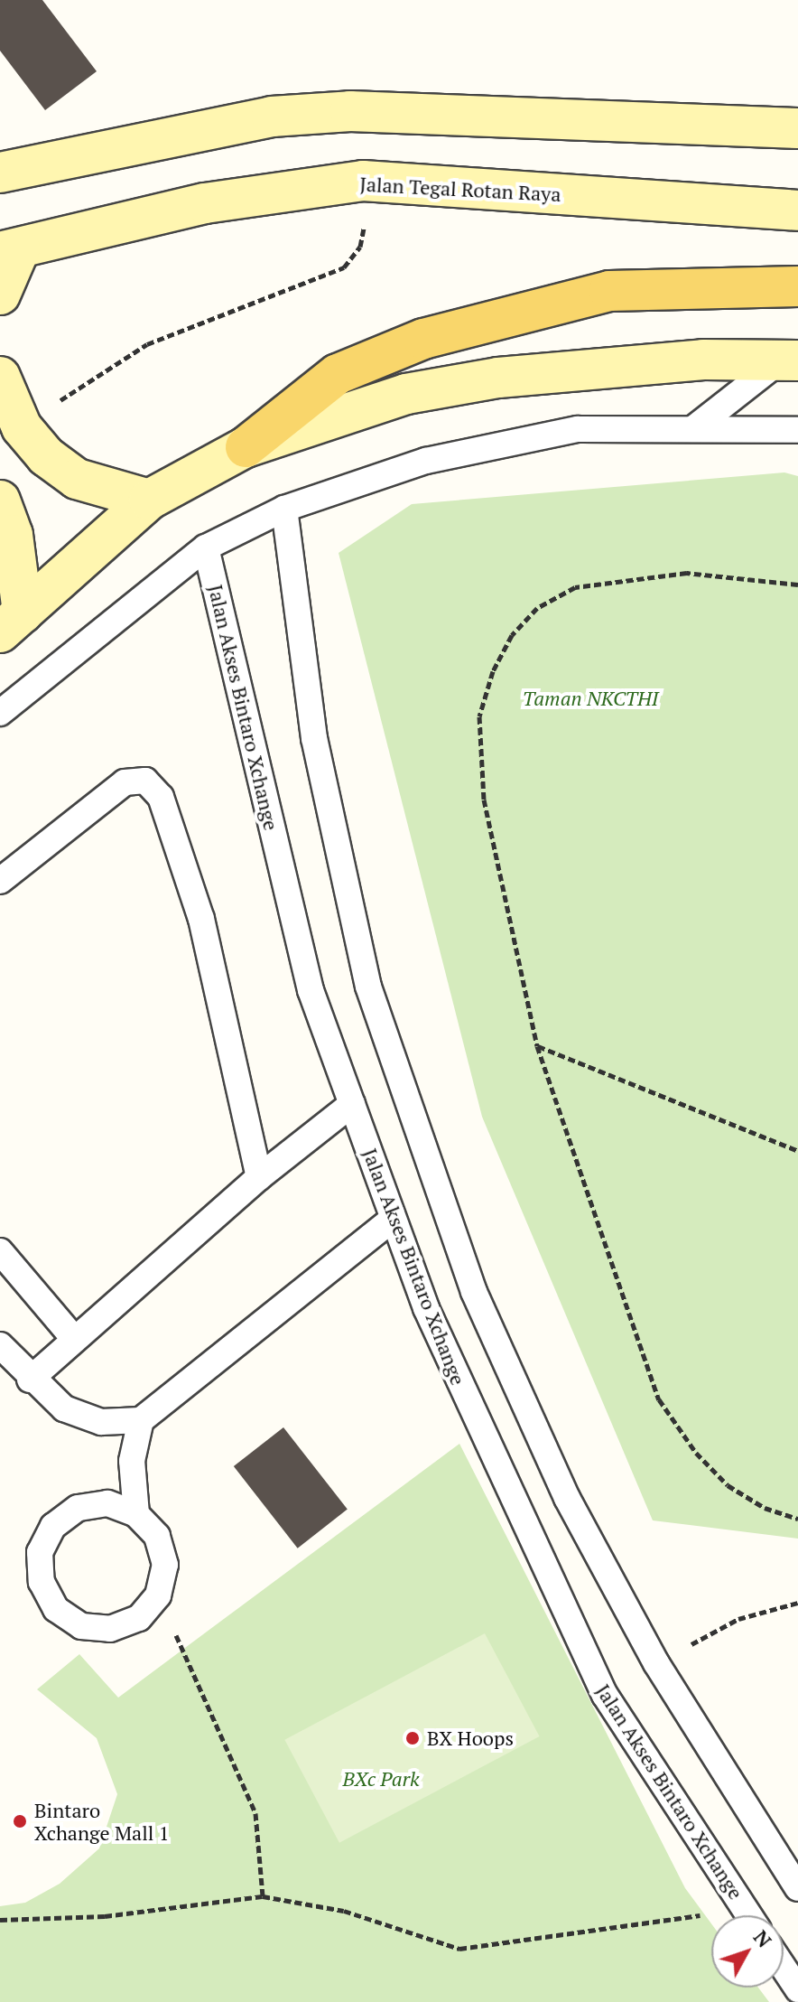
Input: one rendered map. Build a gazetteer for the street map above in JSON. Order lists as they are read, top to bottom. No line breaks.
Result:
{"streets":{"main road":["Jalan Tegal Rotan Raya"],"lane":["Jalan Akses Bintaro Xchange"]},"parks":["Taman NKCTHI","BXc Park"],"places":["BX Hoops","Bintaro Xchange Mall 1"],"north":"top right"}
